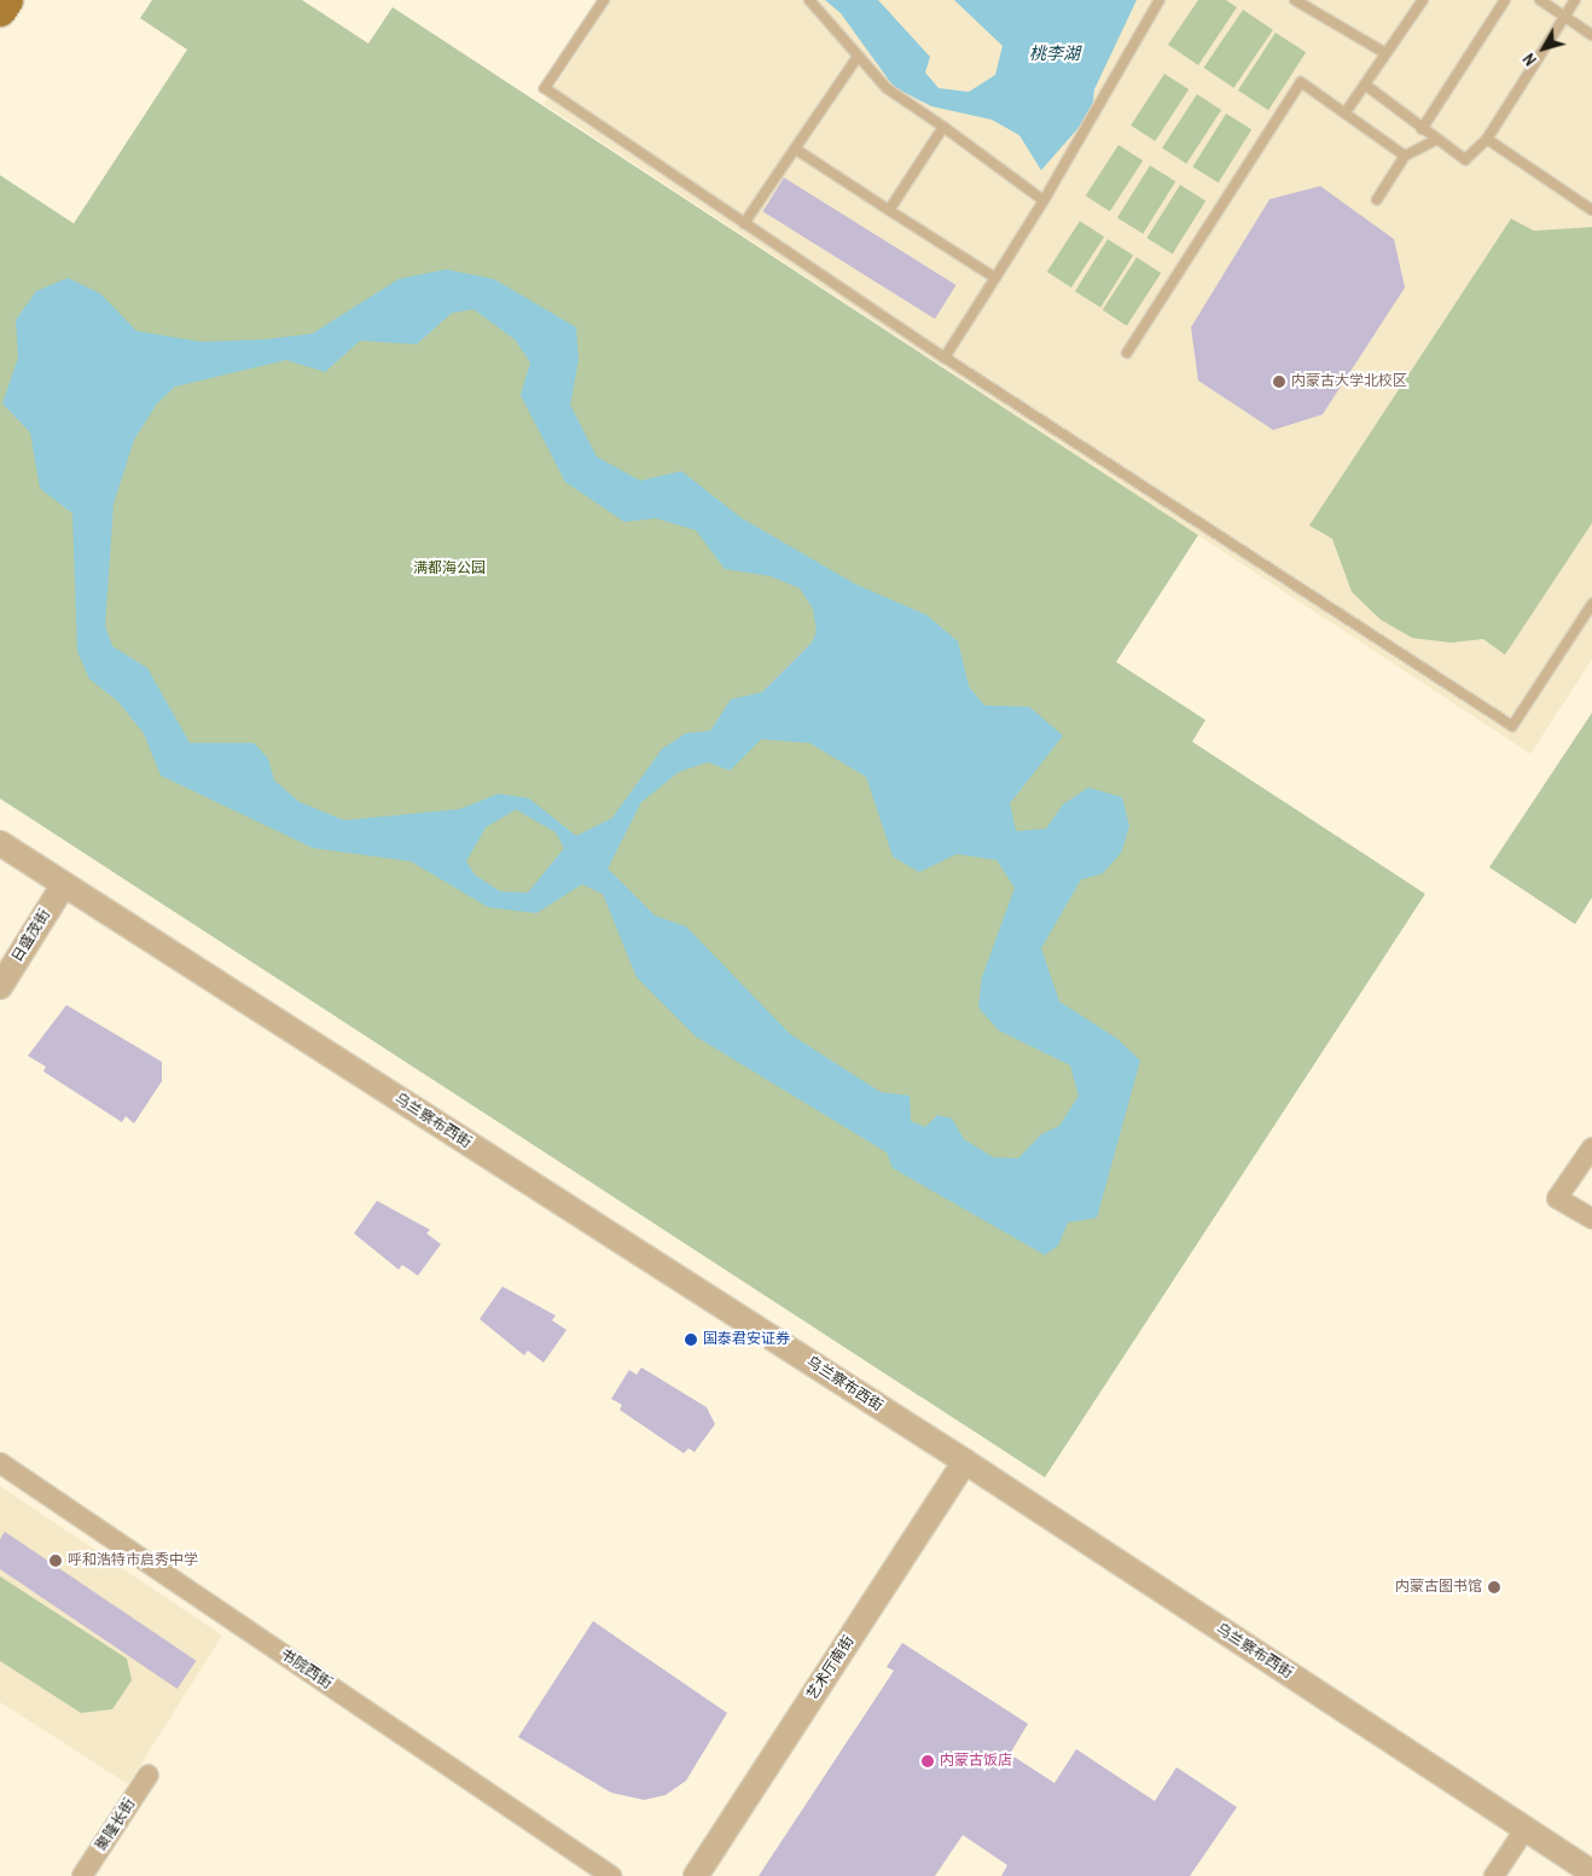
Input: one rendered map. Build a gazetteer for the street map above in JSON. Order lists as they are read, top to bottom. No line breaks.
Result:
{"streets":{"street":["日盛茂街","乌兰察布西街","艺术厅南街","书院西街","聚隆长街"]},"crossings":[["日盛茂街","乌兰察布西街"],["乌兰察布西街","艺术厅南街"]],"water":["桃李湖"],"parks":["满都海公园"],"places":["内蒙古大学北校区","国泰君安证券","呼和浩特市启秀中学","内蒙古图书馆","内蒙古饭店"],"north":"bottom left"}
